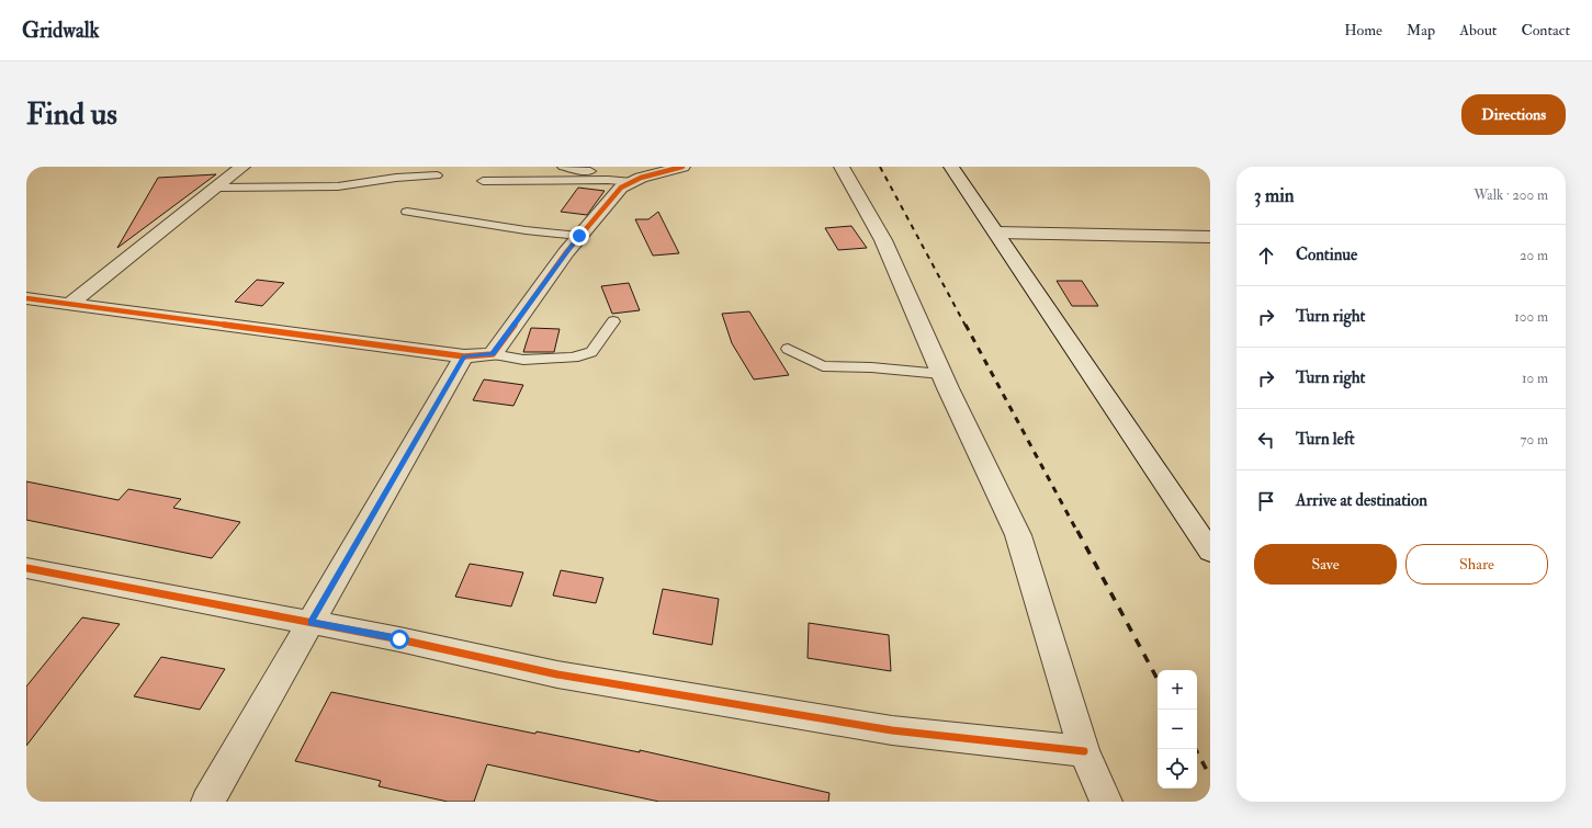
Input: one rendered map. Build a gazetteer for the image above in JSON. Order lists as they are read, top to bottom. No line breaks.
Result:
{"page":{"header":"Gridwalk","nav":["Home","Map","About","Contact"],"buttons":["Directions",["Save","Share"]],"title":"Find us","heading":["3 min","Walk · 200 m"],"list":[["Continue","20 m"],["Turn right","100 m"],["Turn right","10 m"],["Turn left","70 m"],"Arrive at destination"],"map_buttons":["+","−"]}}
